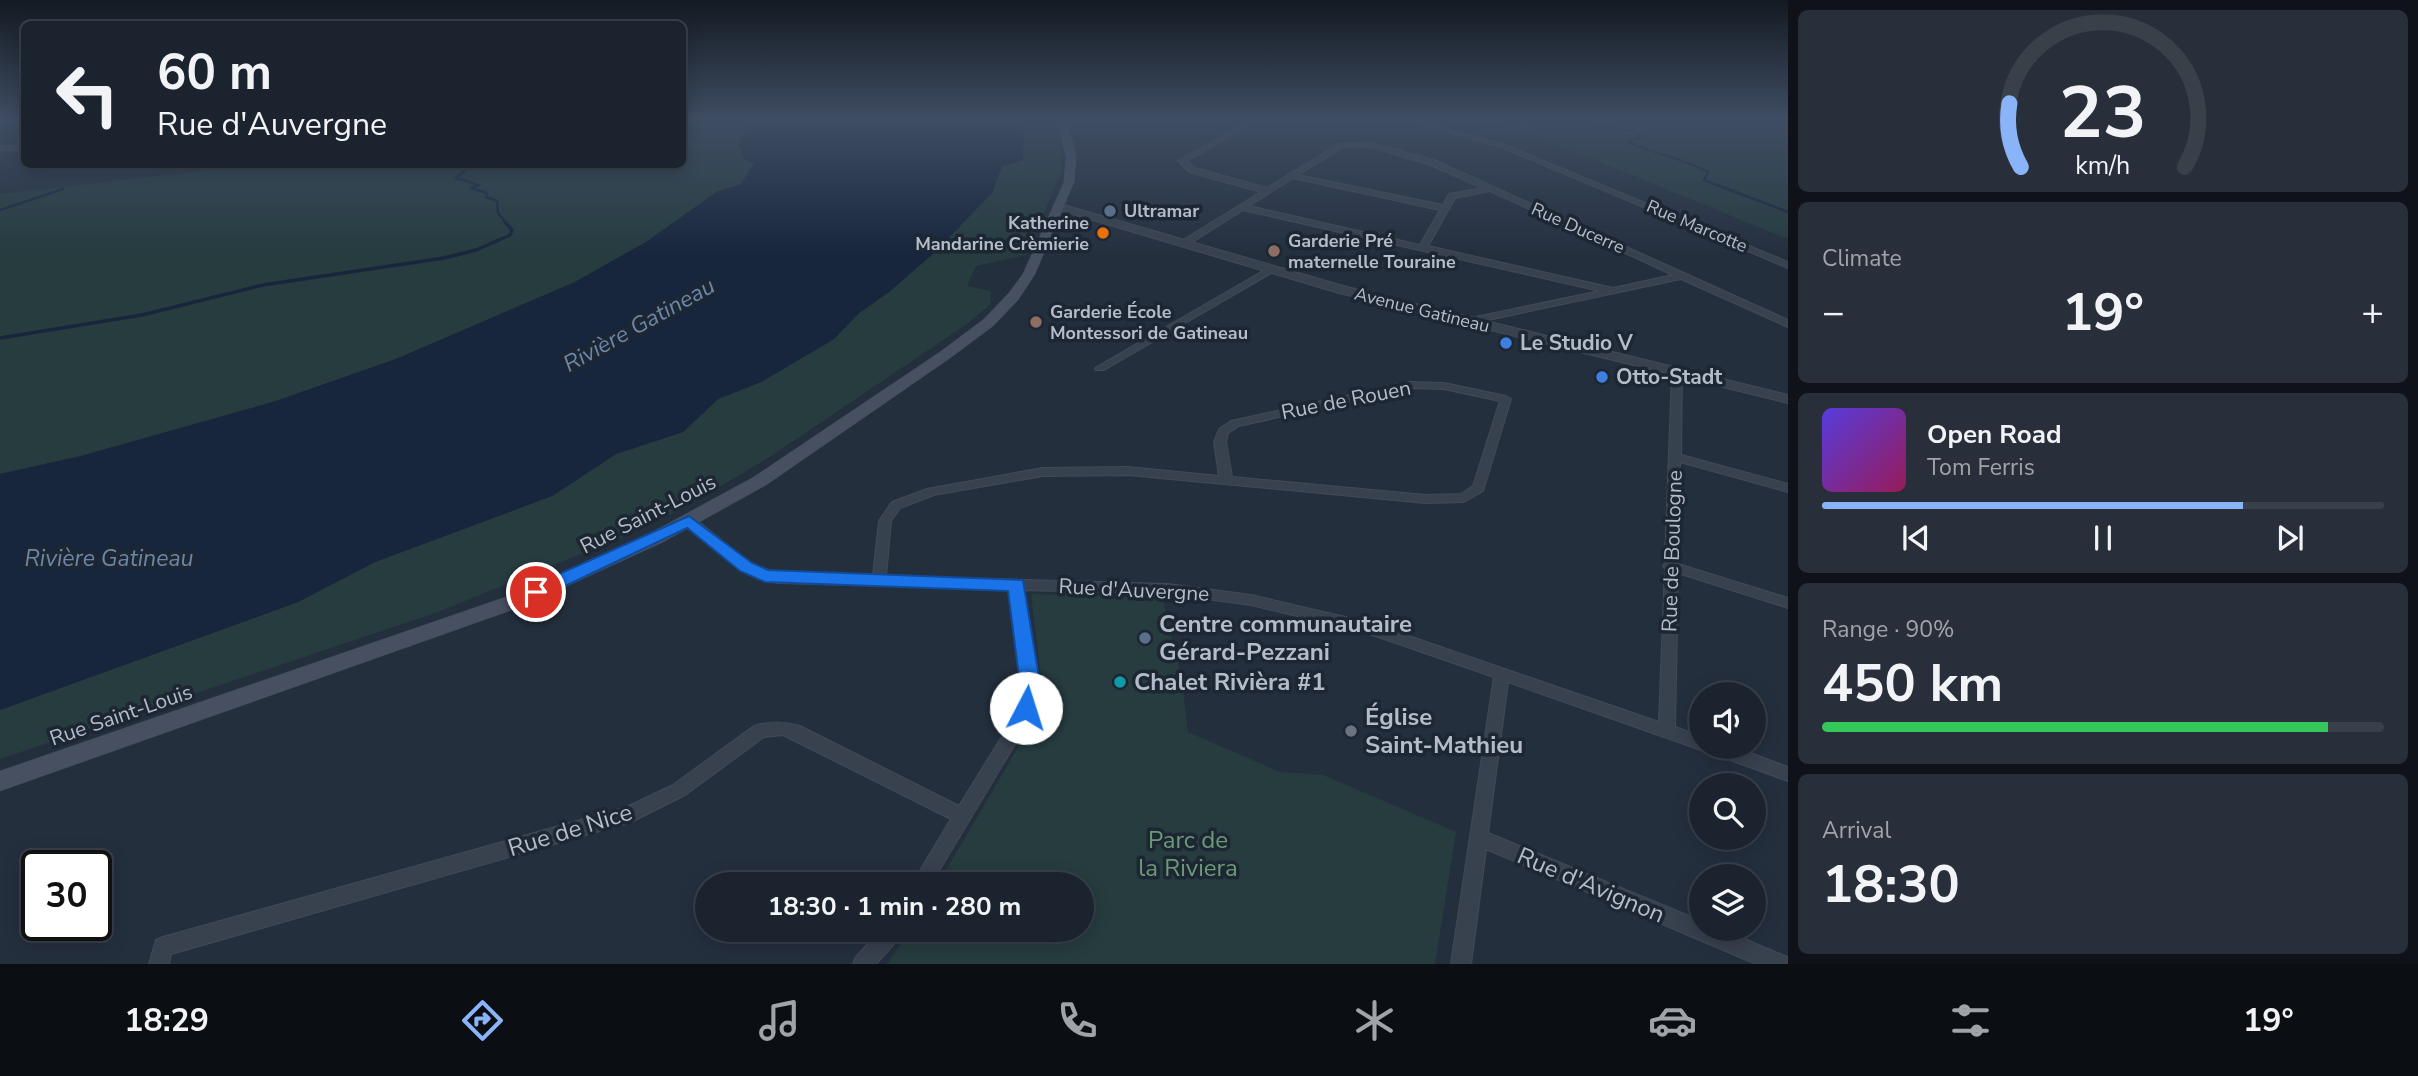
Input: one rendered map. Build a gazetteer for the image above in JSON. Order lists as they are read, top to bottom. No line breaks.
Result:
{"streets":{"main road":["Rue Saint-Louis"],"street":["Rue Marcotte","Rue Ducerre","Avenue Gatineau","Rue de Rouen","Rue de Boulogne","Rue d'Auvergne","Rue de Nice","Rue d'Avignon"]},"crossings":[["Rue Ducerre","Avenue Gatineau"],["Avenue Gatineau","Rue Saint-Louis"],["Avenue Gatineau","Rue de Boulogne"],["Rue de Rouen","Rue d'Auvergne"],["Rue Saint-Louis","Rue d'Auvergne"],["Rue de Boulogne","Rue d'Auvergne"]],"water":["Rivière Gatineau"],"parks":["Parc de la Riviera"],"places":["Ultramar","Katherine Mandarine Crèmierie","Garderie Pré maternelle Touraine","Garderie École Montessori de Gatineau","Le Studio V","Otto-Stadt","Centre communautaire Gérard-Pezzani","Chalet Rivièra #1","Église Saint-Mathieu"],"page":{"turn":["60 m","Rue d'Auvergne"],"tile":["Climate",["Range · 90%","450 km"],["Arrival","18:30"]],"heat":["−","19°","+"],"song":["Open Road","Tom Ferris"],"limit":"30","trip":"18:30 · 1 min · 280 m","tabs":["18:29","19°"],"gauge":["23","km/h"]}}
